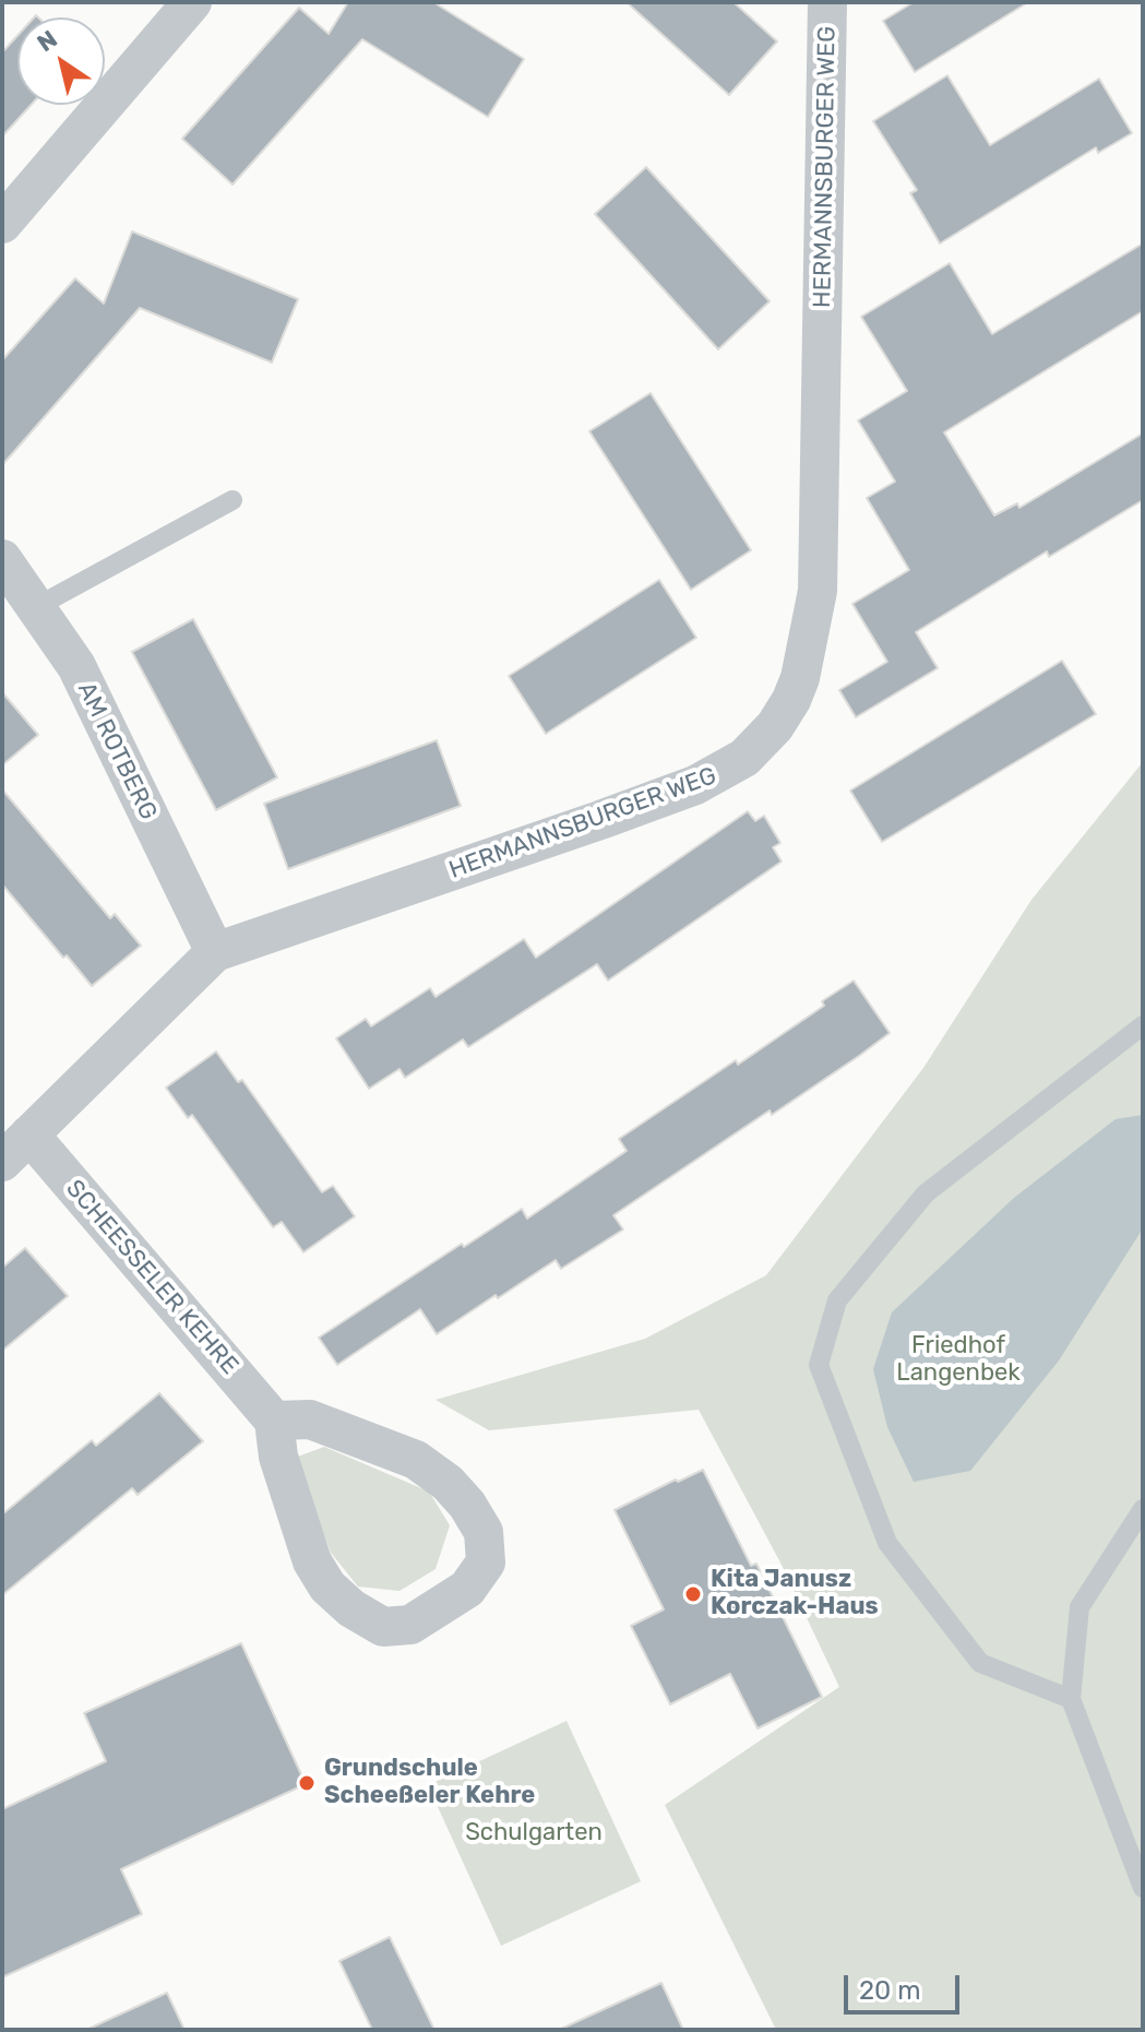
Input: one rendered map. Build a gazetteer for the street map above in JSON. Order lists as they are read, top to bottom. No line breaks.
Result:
{"streets":{"street":["HERMANNSBURGER WEG","AM ROTBERG","SCHEESSELER KEHRE"]},"crossings":[["HERMANNSBURGER WEG","AM ROTBERG"],["HERMANNSBURGER WEG","SCHEESSELER KEHRE"]],"parks":["Friedhof Langenbek","Schulgarten"],"places":["Kita Janusz Korczak-Haus","Grundschule Scheeßeler Kehre"],"scale_bar":"20 m","north":"top left"}
